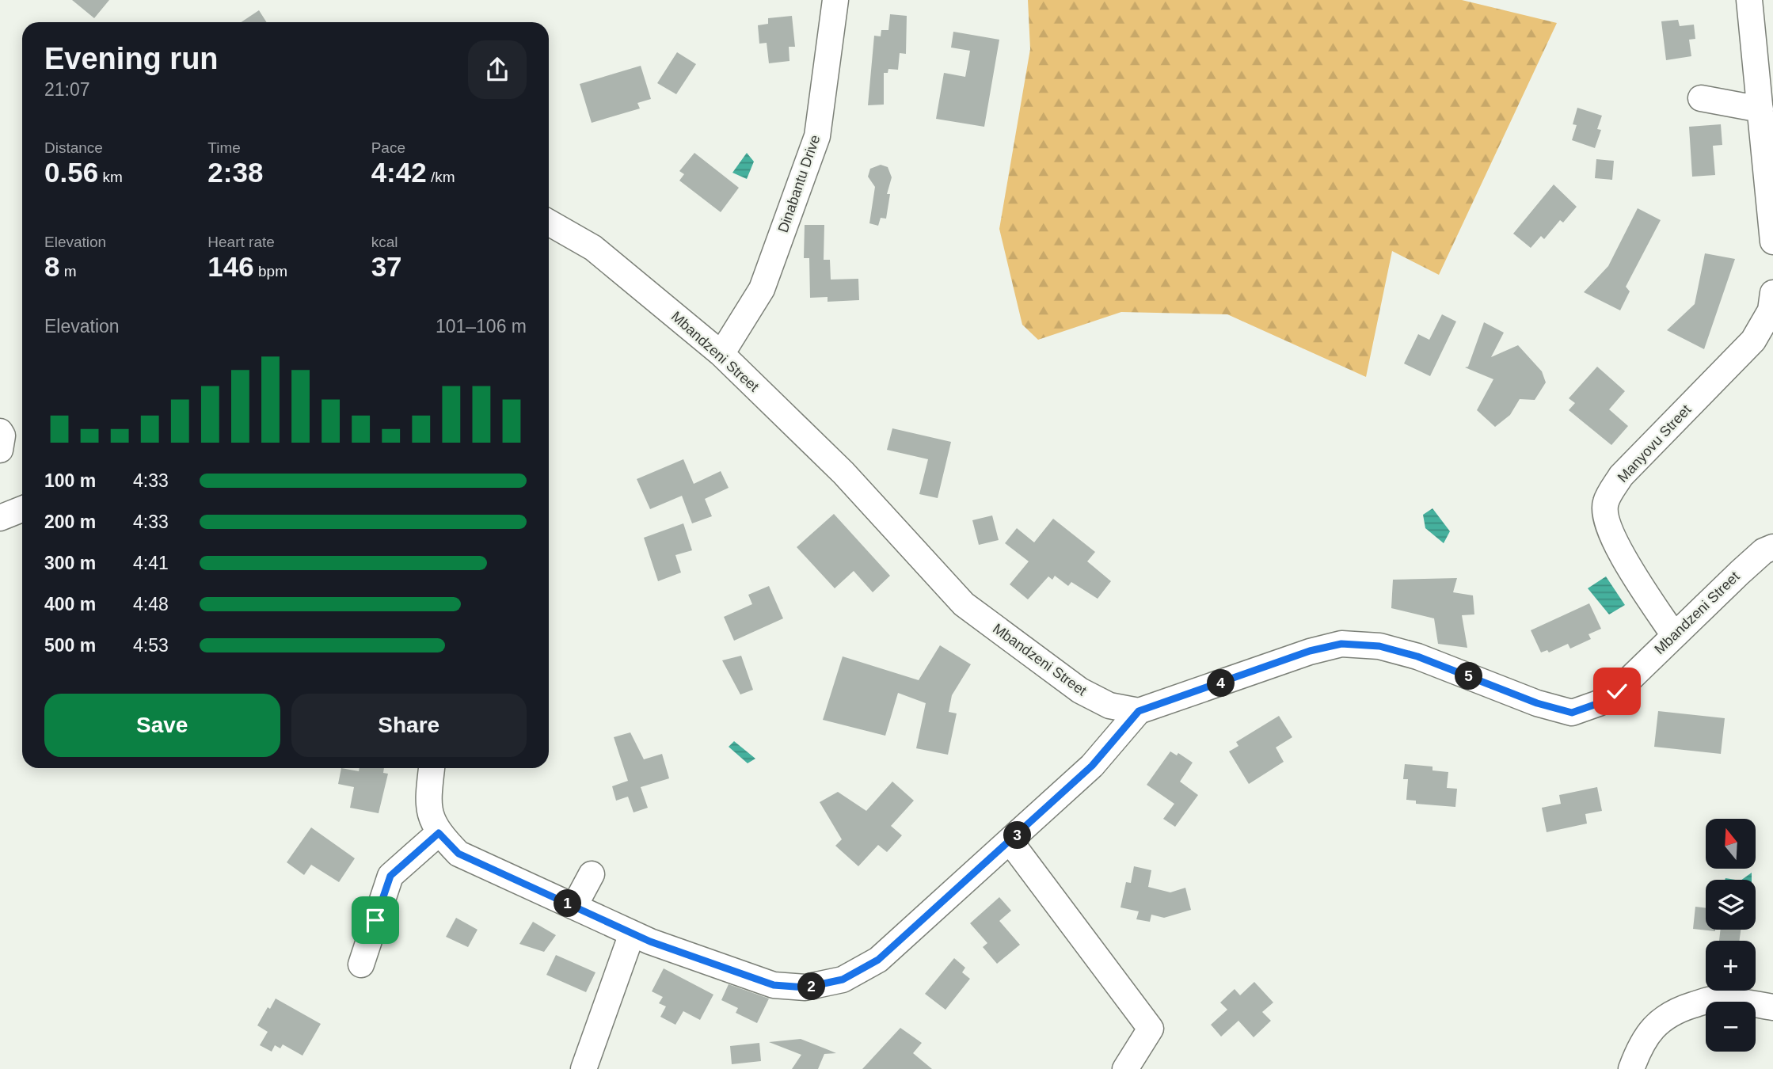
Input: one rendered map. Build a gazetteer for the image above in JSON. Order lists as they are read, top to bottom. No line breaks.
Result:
{"streets":{"street":["Dinabantu Drive","Mbandzeni Street","Manyovu Street"]},"crossings":[["Dinabantu Drive","Mbandzeni Street"],["Mbandzeni Street","Manyovu Street"]],"north":"top","page":{"heading":["Evening run","21:07"],"stats":[["Distance","0.56 km"],["Time","2:38"],["Pace","4:42 /km"],["Elevation","8 m"],["Heart rate","146 bpm"],["kcal","37"]],"chart":["Elevation","101–106 m"],"list":[{"name":"100 m","note":"4:33"},{"name":"200 m","note":"4:33"},{"name":"300 m","note":"4:41"},{"name":"400 m","note":"4:48"},{"name":"500 m","note":"4:53"}],"pins":["5","4","3","1","2"],"buttons":["Save","Share"],"map_buttons":["+","−"]}}
